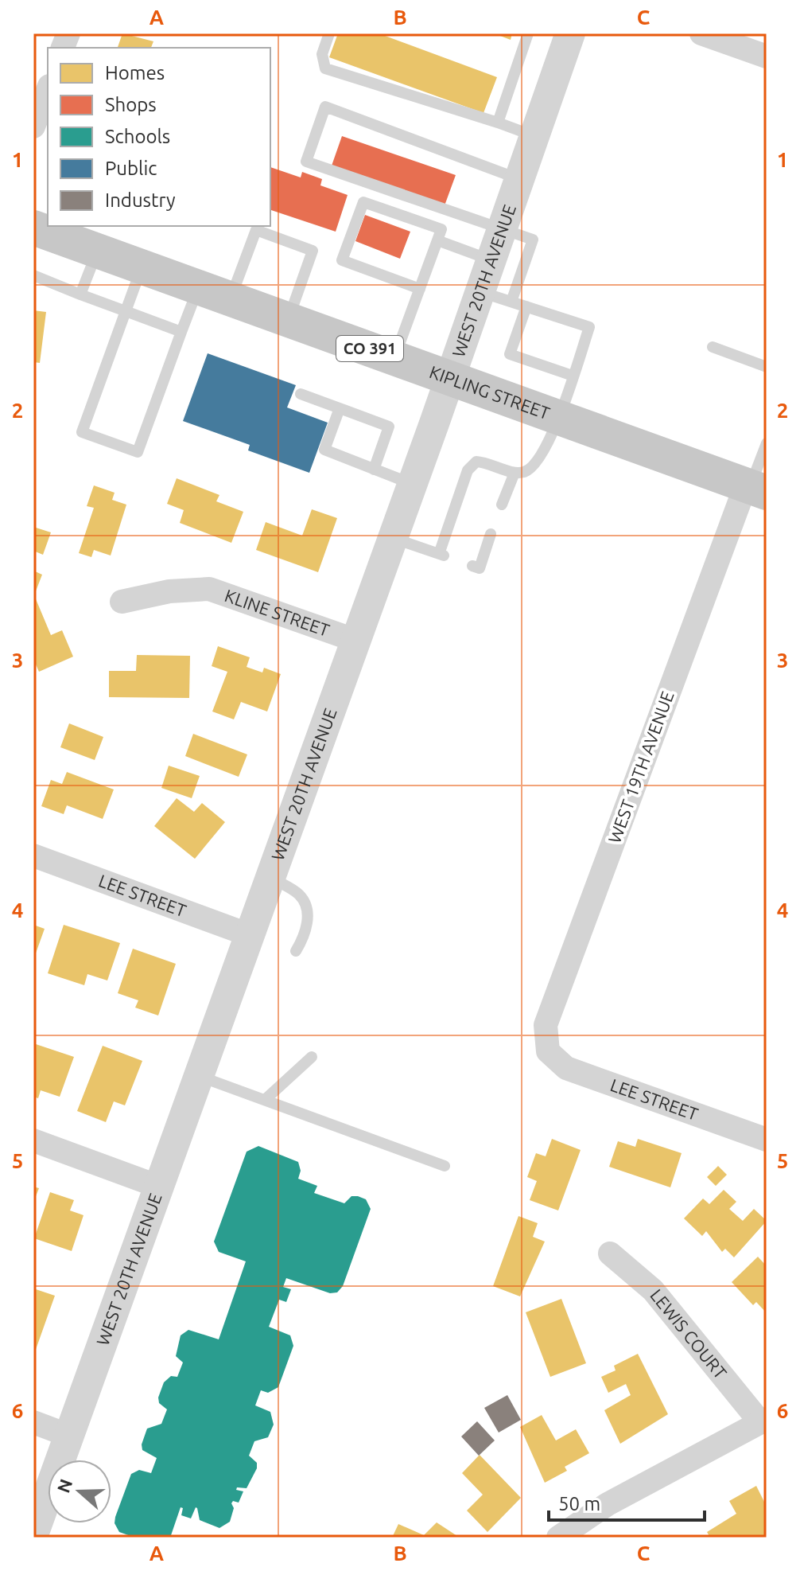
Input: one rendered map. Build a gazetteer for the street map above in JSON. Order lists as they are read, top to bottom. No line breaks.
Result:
{"streets":{"main road":["CO 391","KIPLING STREET"],"street":["WEST 20TH AVENUE","KLINE STREET","WEST 19TH AVENUE","LEE STREET","LEWIS COURT"]},"crossings":[["WEST 20TH AVENUE","KIPLING STREET"],["WEST 20TH AVENUE","KLINE STREET"],["WEST 20TH AVENUE","LEE STREET"],["KIPLING STREET","WEST 19TH AVENUE"],["WEST 19TH AVENUE","LEE STREET"]],"legend":["Homes","Shops","Schools","Public","Industry"],"scale_bar":"50 m","north":"left","grid":{"columns":["A","B","C"],"rows":["1","2","3","4","5","6"]}}
